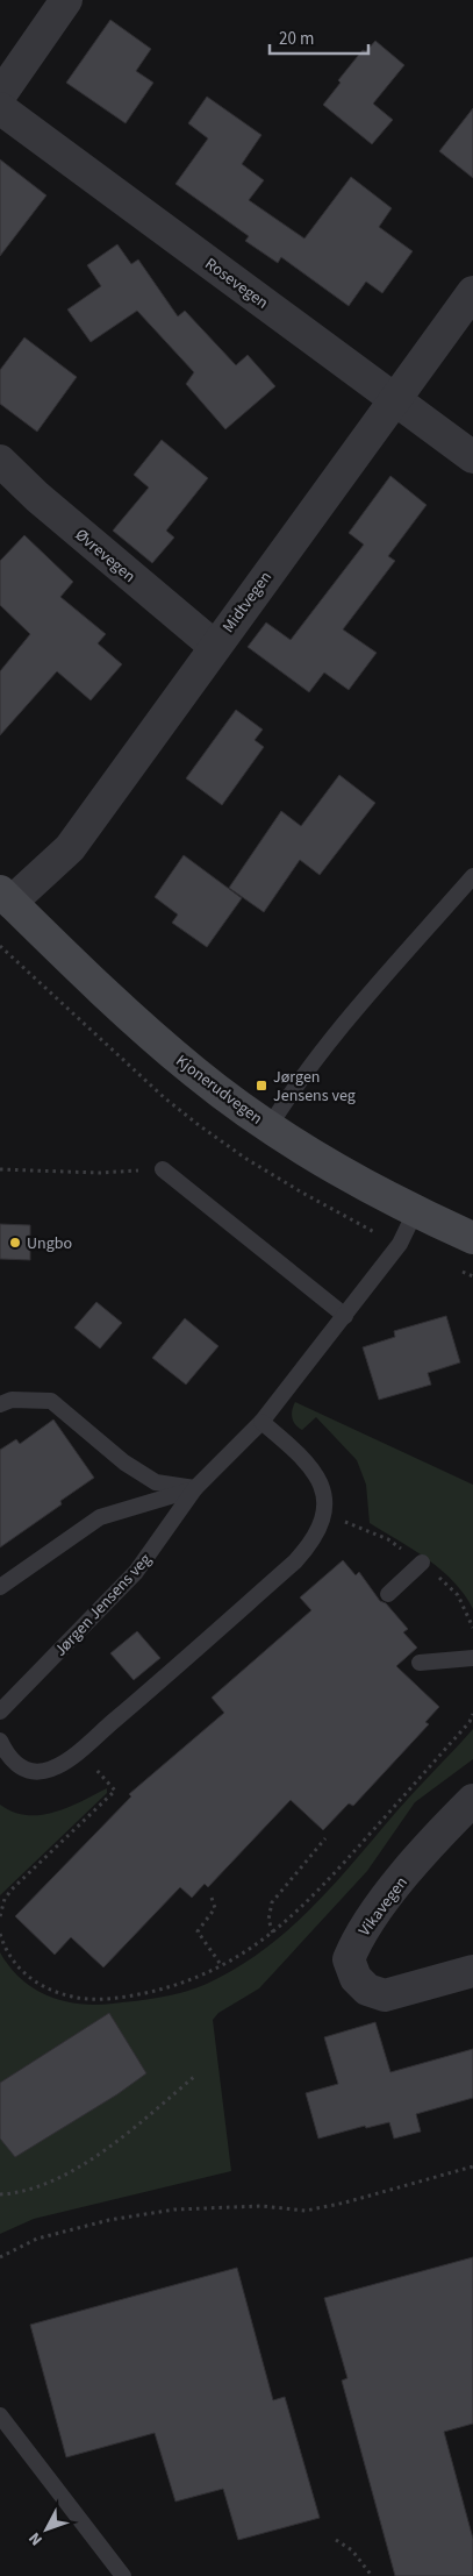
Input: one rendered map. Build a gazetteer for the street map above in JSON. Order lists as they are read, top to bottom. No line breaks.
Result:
{"streets":{"main road":["Kjonerudvegen"],"street":["Rosevegen","Øvrevegen","Midtvegen","Vikavegen"],"lane":["Jørgen Jensens veg"]},"crossings":[["Rosevegen","Midtvegen"],["Øvrevegen","Midtvegen"],["Midtvegen","Kjonerudvegen"],["Kjonerudvegen","Jørgen Jensens veg"]],"places":{"transit":["Jørgen Jensens veg"],"other":["Ungbo"]},"scale_bar":"20 m","north":"bottom left"}
